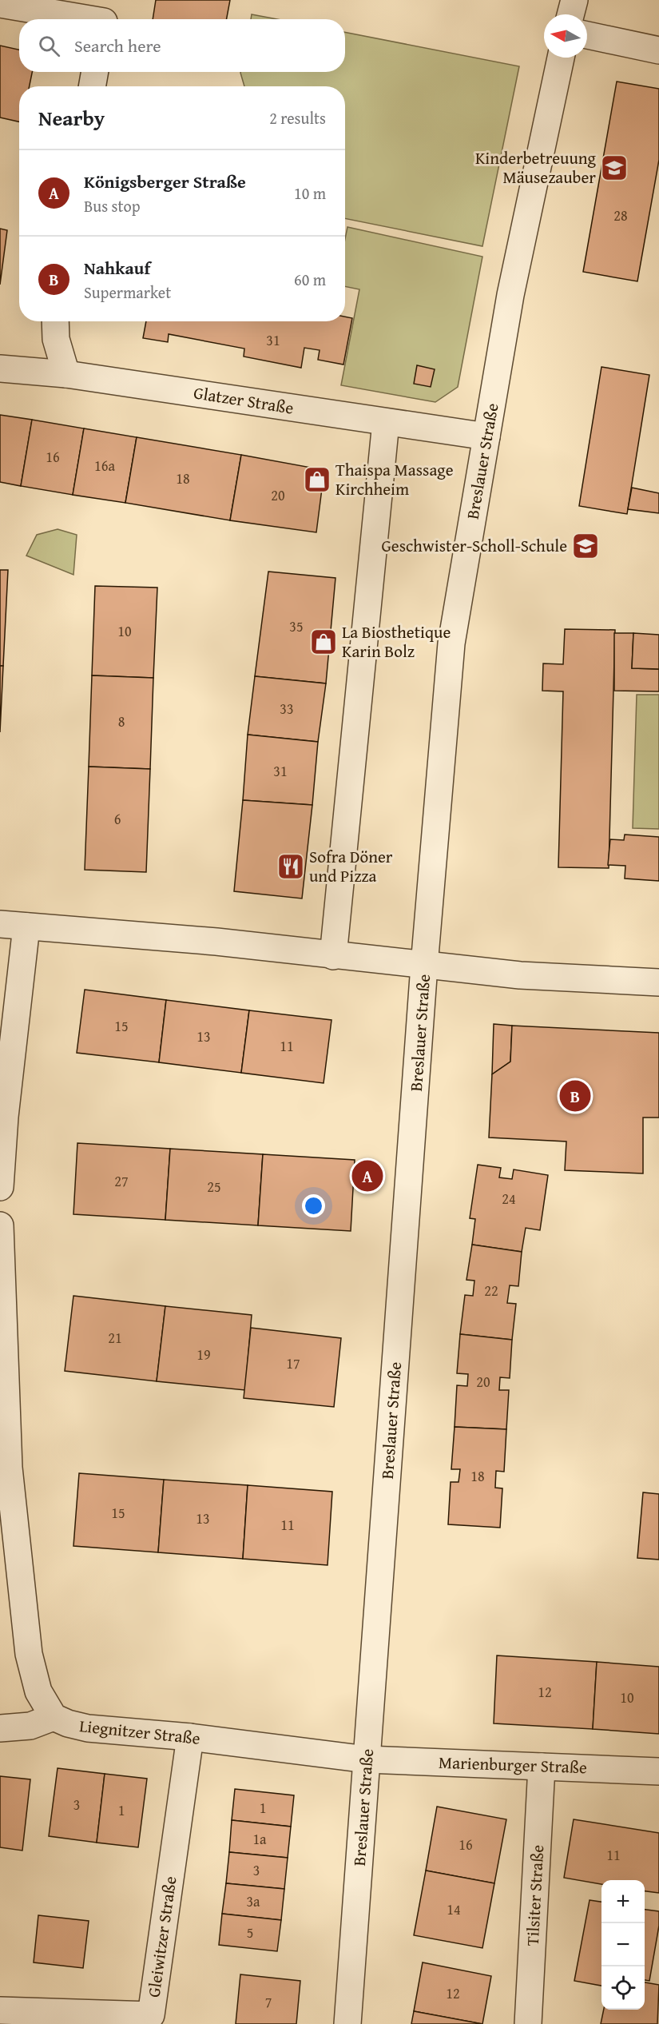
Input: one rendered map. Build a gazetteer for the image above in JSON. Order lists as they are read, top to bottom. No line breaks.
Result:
{"streets":{"street":["Glatzer Straße","Breslauer Straße","Liegnitzer Straße","Marienburger Straße","Tilsiter Straße","Gleiwitzer Straße"]},"crossings":[["Glatzer Straße","Breslauer Straße"],["Breslauer Straße","Liegnitzer Straße"],["Breslauer Straße","Marienburger Straße"],["Liegnitzer Straße","Marienburger Straße"],["Liegnitzer Straße","Gleiwitzer Straße"],["Marienburger Straße","Tilsiter Straße"]],"places":{"school or university":["Kinderbetreuung Mäusezauber","Geschwister-Scholl-Schule"],"shop":["Thaispa Massage Kirchheim","La Biosthetique Karin Bolz"],"restaurant":["Sofra Döner und Pizza"]},"house_numbers":["28","31","16","16a","18","20","35","10","33","8","31","6","15","13","11","27","25","24","22","21","19","17","20","18","15","13","11","12","10","3","1","1","1a","16","11","3","3a","14","5","12","7"],"north":"left","page":{"search":"Search here","heading":["Nearby","2 results"],"list":[{"mark":"A","name":"Königsberger Straße","note":"Bus stop","value":"10 m"},{"mark":"B","name":"Nahkauf","note":"Supermarket","value":"60 m"}],"pins":["B","A"],"map_buttons":["+","−"]}}
